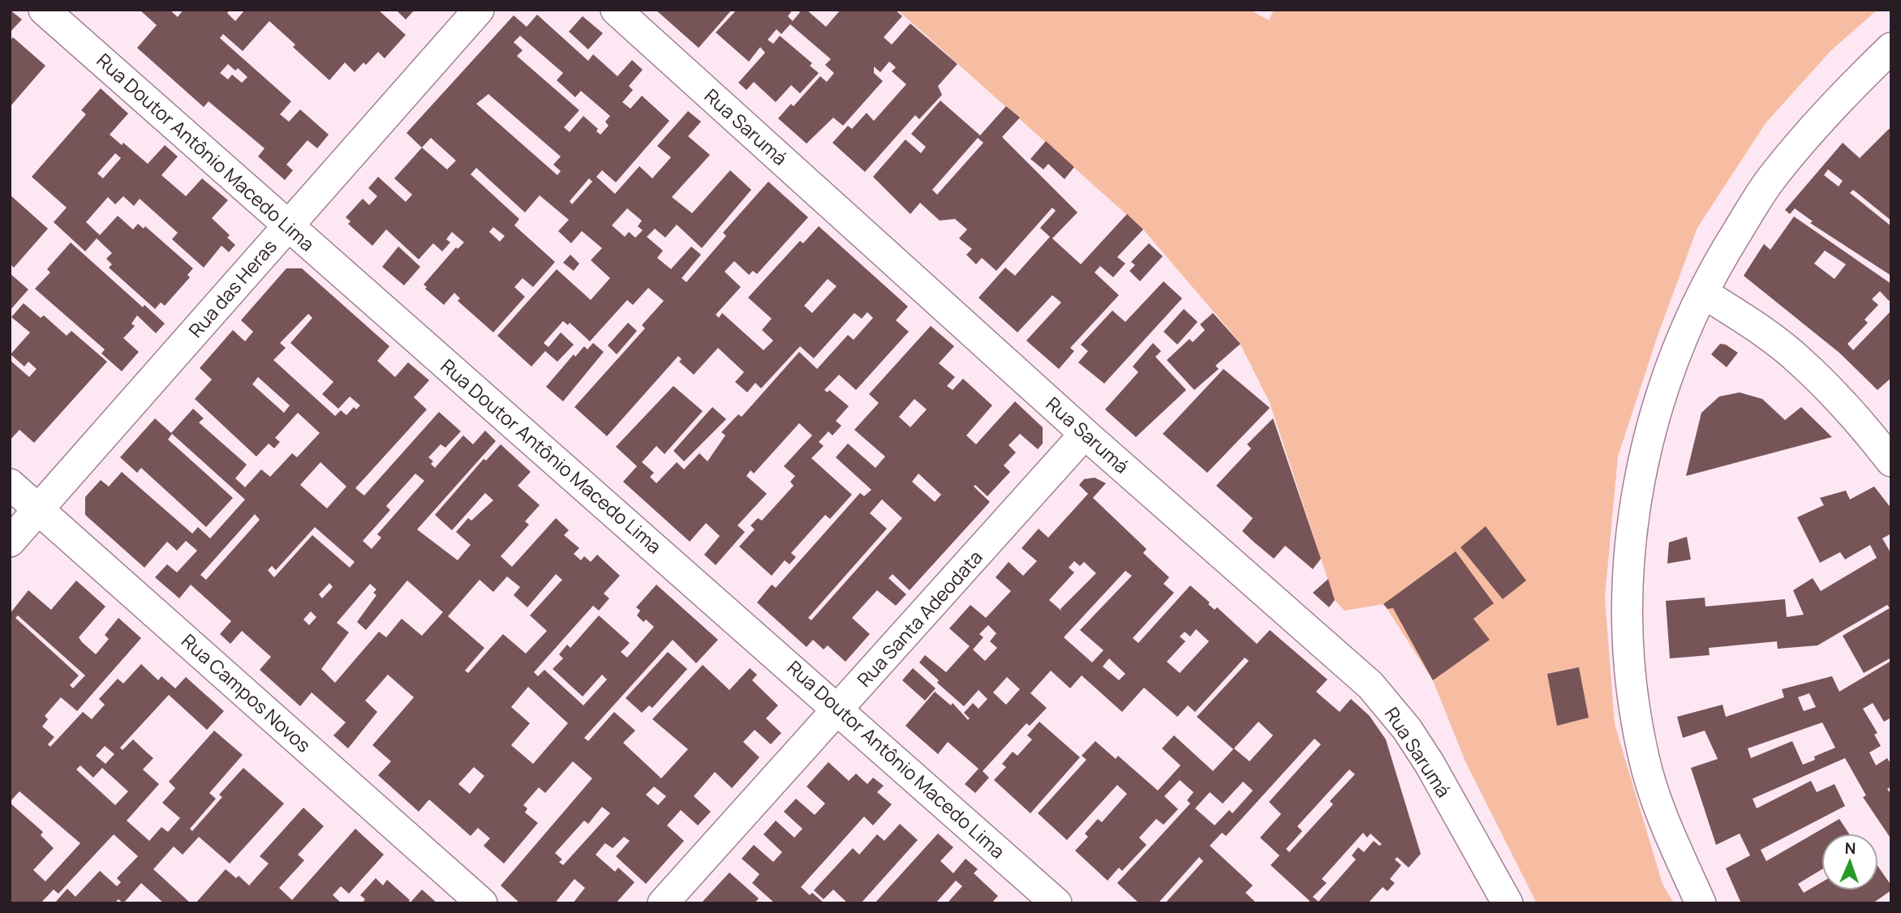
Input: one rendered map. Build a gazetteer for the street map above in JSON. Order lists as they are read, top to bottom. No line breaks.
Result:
{"streets":{"street":["Rua Sarumá","Rua Doutor Antônio Macedo Lima","Rua das Heras","Rua Santa Adeodata","Rua Campos Novos"]},"crossings":[["Rua Sarumá","Rua Santa Adeodata"],["Rua Doutor Antônio Macedo Lima","Rua das Heras"],["Rua Doutor Antônio Macedo Lima","Rua Santa Adeodata"],["Rua das Heras","Rua Campos Novos"]],"north":"top"}
